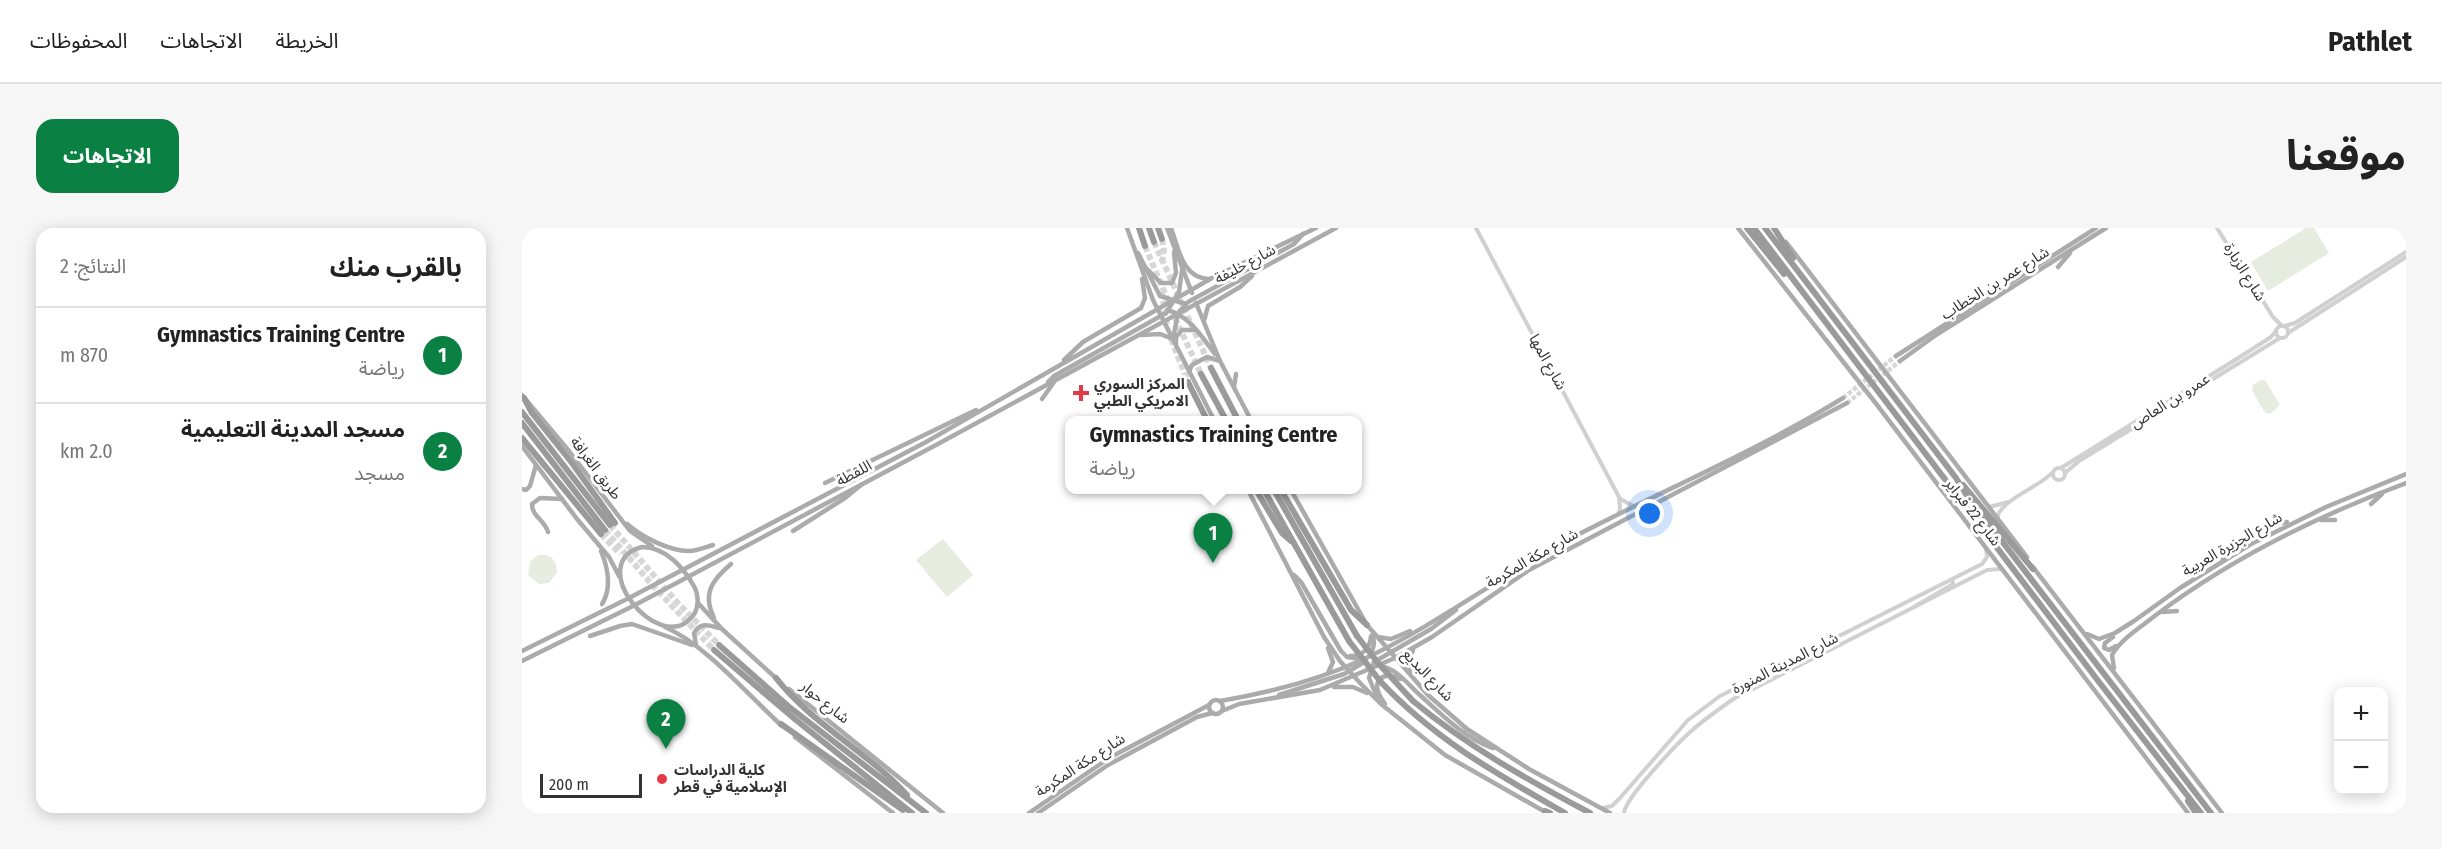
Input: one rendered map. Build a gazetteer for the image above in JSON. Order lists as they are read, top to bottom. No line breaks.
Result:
{"streets":{"highway":["طريق الغرافة","شارع 22 فبراير","شارع البديع","شارع حوار"],"main road":["شارع خليفة","شارع عمر بن الخطاب","اللقطة","شارع الجزيرة العربية","شارع مكة المكرمة"],"street":["شارع الزبارة","شارع المها","عمرو بن العاص","شارع المدينة المنورة"]},"crossings":[["شارع خليفة","اللقطة"],["شارع الزبارة","عمرو بن العاص"],["شارع المها","شارع مكة المكرمة"],["طريق الغرافة","اللقطة"],["شارع 22 فبراير","شارع الجزيرة العربية"],["شارع 22 فبراير","شارع المدينة المنورة"],["شارع مكة المكرمة","شارع البديع"],["شارع المدينة المنورة","شارع البديع"]],"places":{"health":["المركز السوري الامريكي الطبي"],"other":["كلية الدراسات الإسلامية في قطر"]},"scale_bar":"200 m","page":{"header":"Pathlet","nav":["الخريطة","الاتجاهات","المحفوظات"],"title":"موقعنا","buttons":"الاتجاهات","heading":["بالقرب منك","النتائج: 2"],"list":[{"mark":"1","name":"Gymnastics Training Centre","note":"رياضة","value":"870 m"},{"mark":"2","name":"مسجد المدينة التعليمية","note":"مسجد","value":"2.0 km"}],"popup":["Gymnastics Training Centre","رياضة"],"pins":["1","2"],"map_buttons":["+","−"],"scale":"200 m"}}
